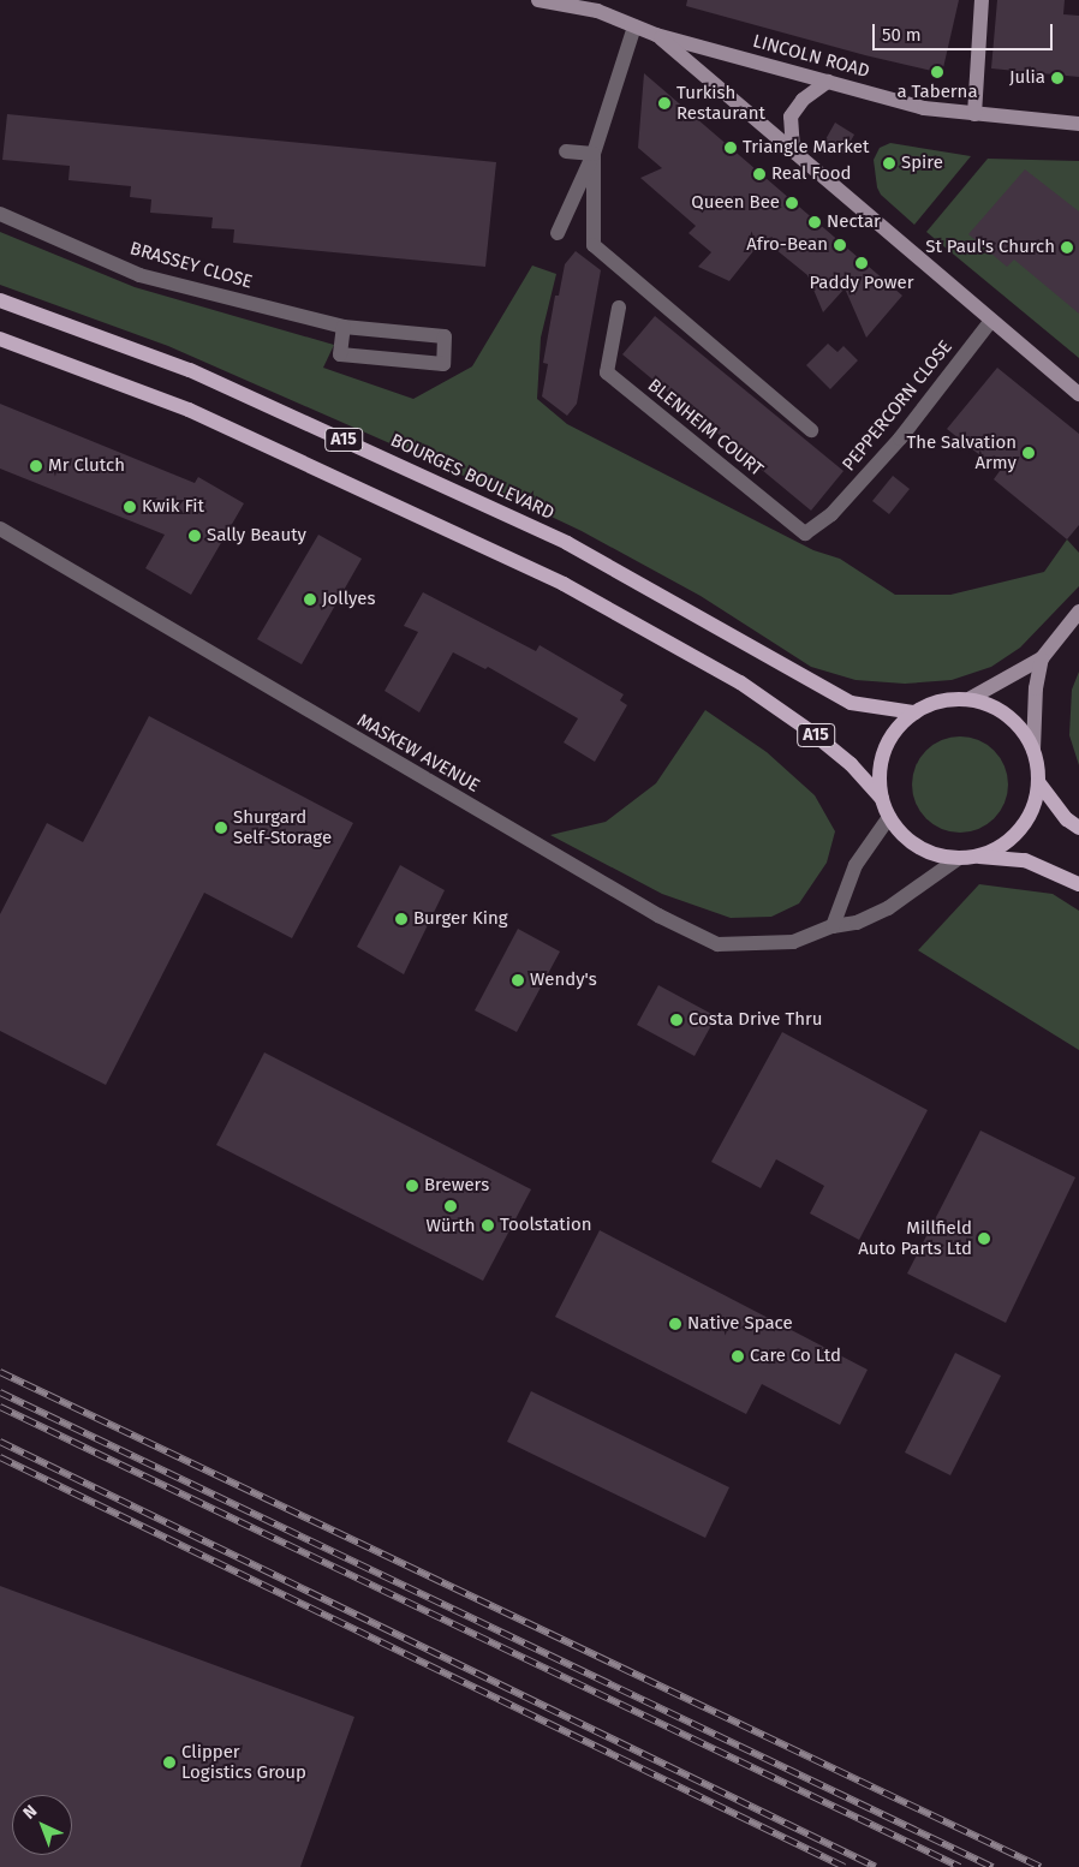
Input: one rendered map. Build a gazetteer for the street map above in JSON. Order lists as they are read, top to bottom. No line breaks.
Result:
{"streets":{"main road":["A15","BOURGES BOULEVARD"],"street":["LINCOLN ROAD","BRASSEY CLOSE","PEPPERCORN CLOSE","BLENHEIM COURT","MASKEW AVENUE"]},"crossings":[["PEPPERCORN CLOSE","BLENHEIM COURT"],["A15","BOURGES BOULEVARD"],["A15","MASKEW AVENUE"],["BOURGES BOULEVARD","MASKEW AVENUE"]],"places":["a Taberna","Julia","Turkish Restaurant","Triangle Market","Spire","Real Food","Queen Bee","Nectar","Afro-Bean","St Paul's Church","Paddy Power","The Salvation Army","Mr Clutch","Kwik Fit","Sally Beauty","Jollyes","Shurgard Self-Storage","Burger King","Wendy's","Costa Drive Thru","Brewers","Würth","Toolstation","Millfield Auto Parts Ltd","Native Space","Care Co Ltd","Clipper Logistics Group"],"scale_bar":"50 m","north":"top left"}
